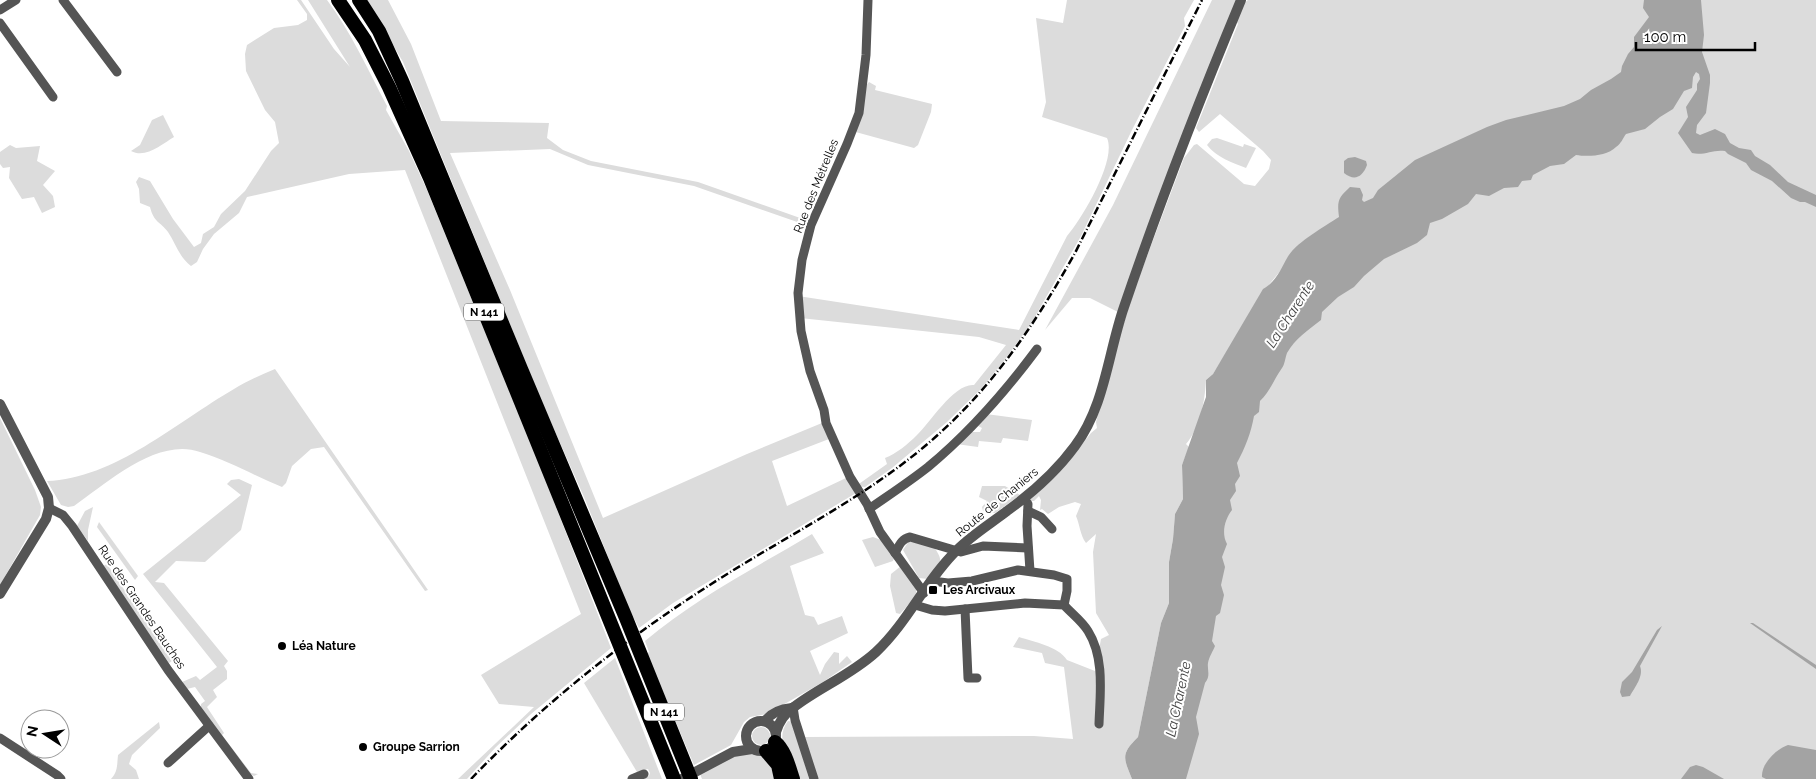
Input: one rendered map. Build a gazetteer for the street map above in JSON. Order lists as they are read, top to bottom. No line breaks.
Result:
{"streets":{"highway":["N 141"],"street":["Rue des Métrelles","Route de Chaniers","Rue des Grandes Bauches"]},"crossings":[["Rue des Métrelles","Route de Chaniers"]],"water":["La Charente"],"places":{"transit":["Les Arcivaux"],"other":["Léa Nature","Groupe Sarrion"]},"scale_bar":"100 m","north":"left"}
